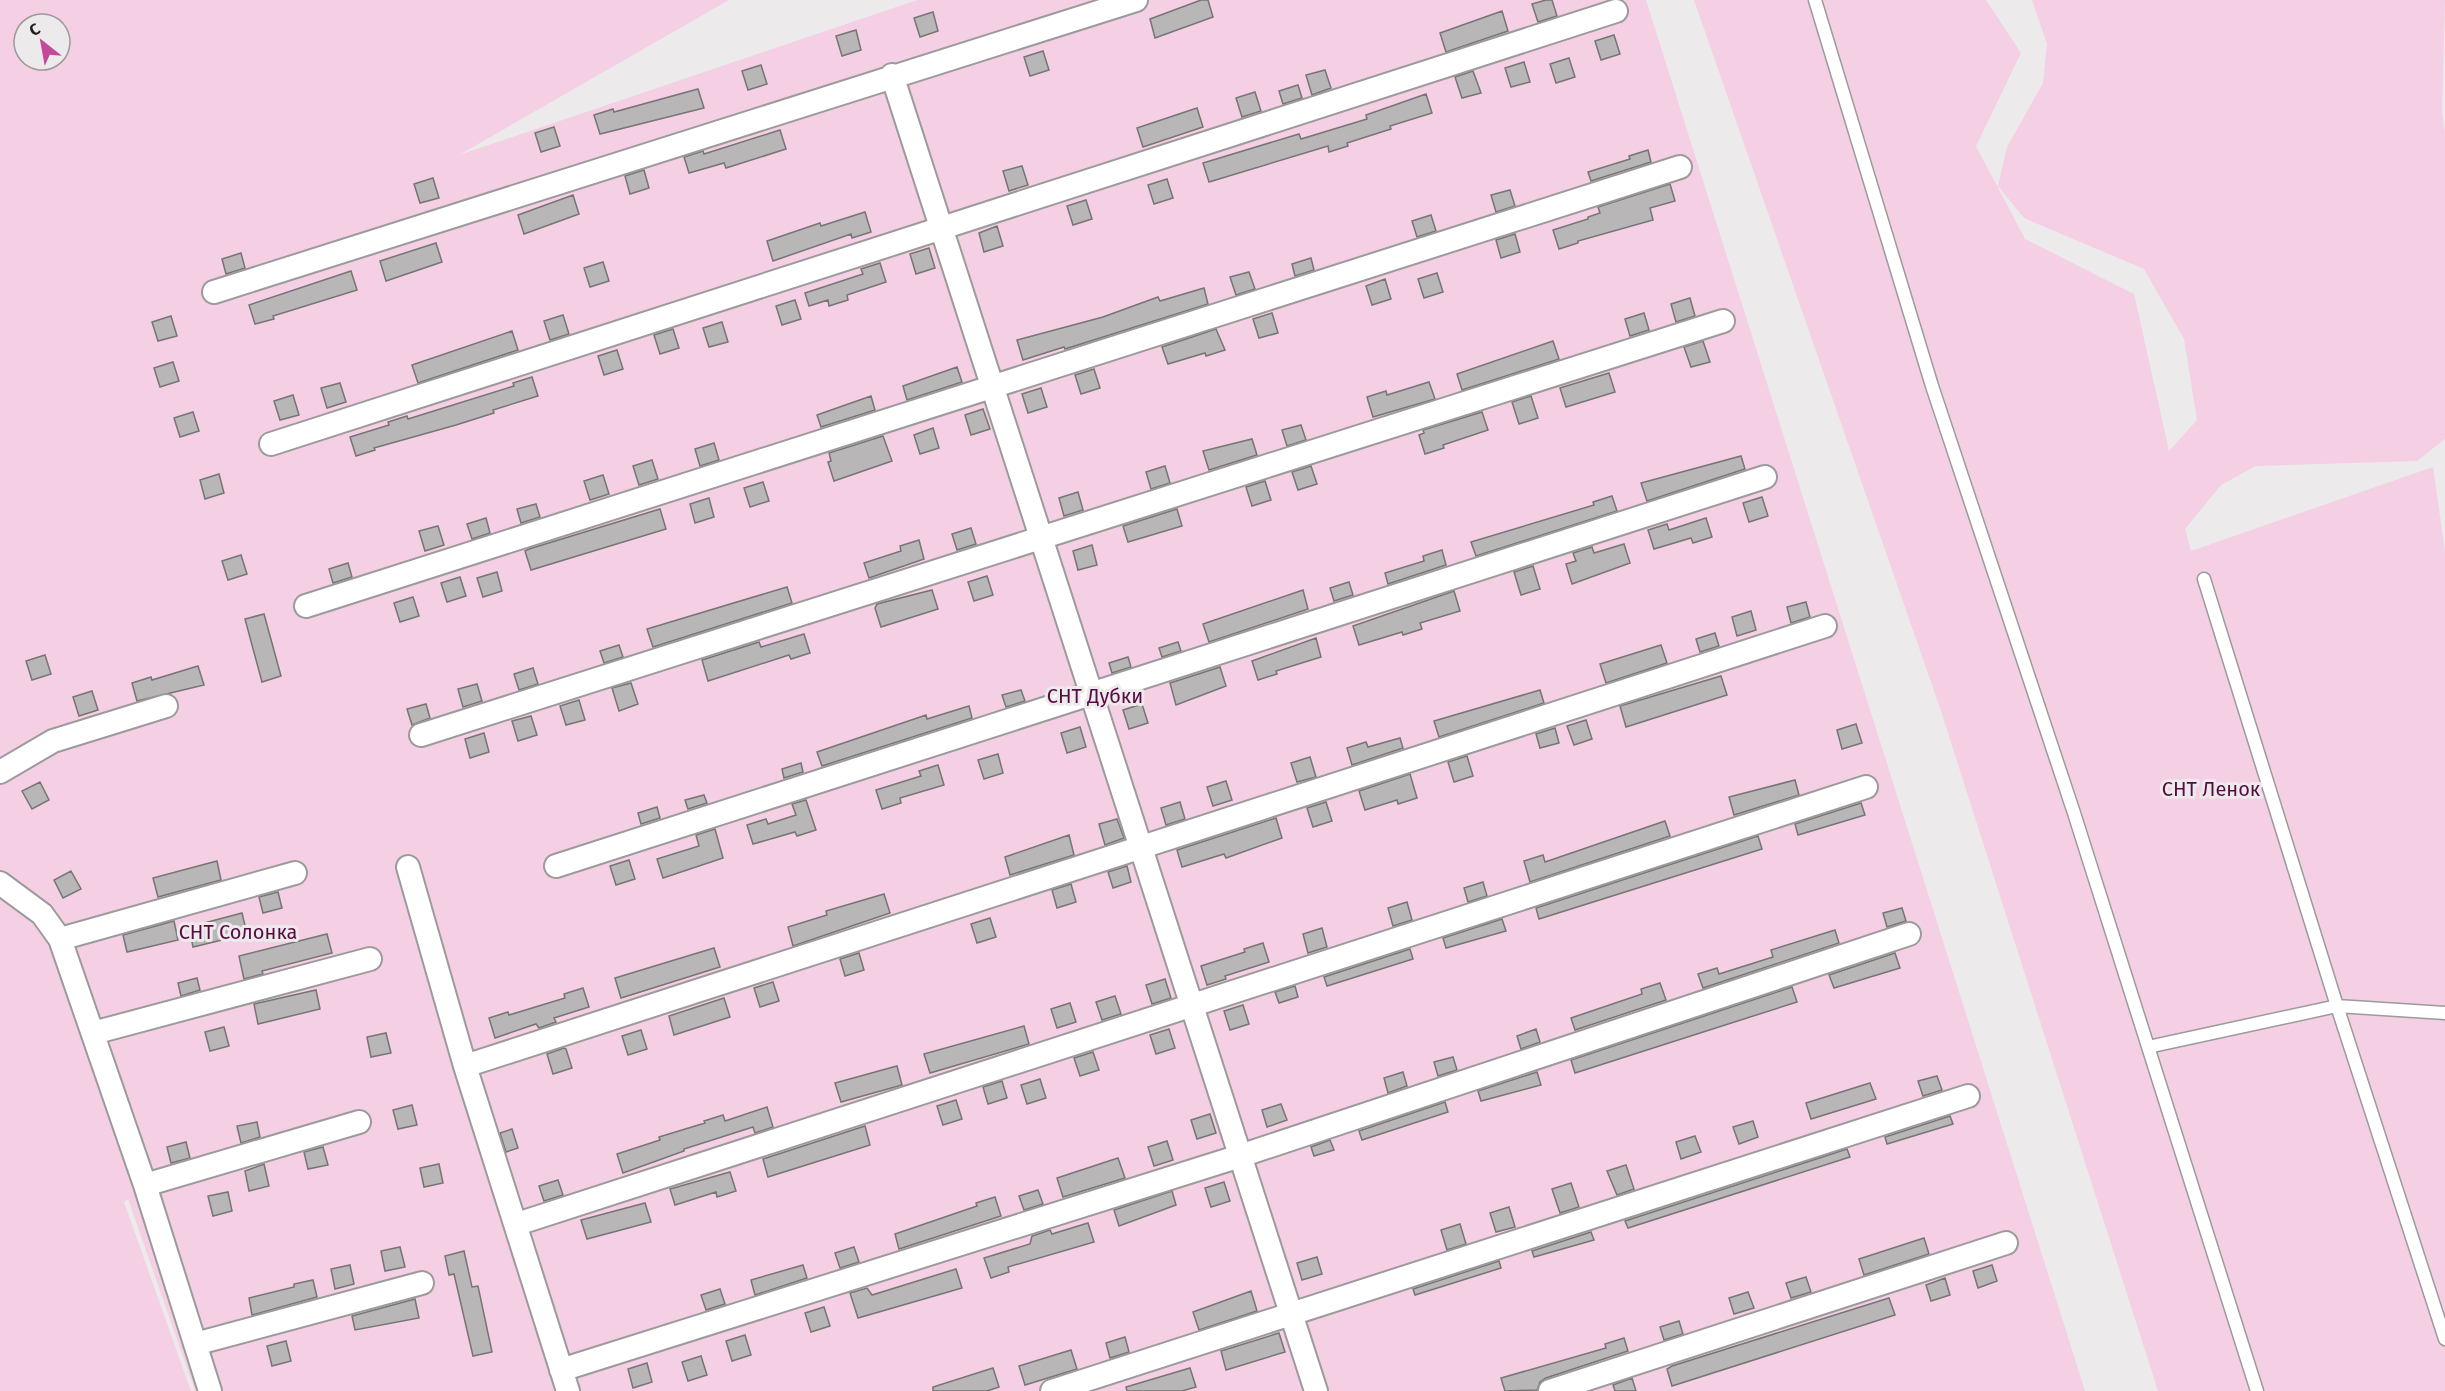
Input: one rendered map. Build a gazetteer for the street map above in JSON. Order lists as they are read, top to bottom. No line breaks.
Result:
{"parks":["СНТ Дубки","СНТ Ленок","СНТ Солонка"],"north":"top left"}
